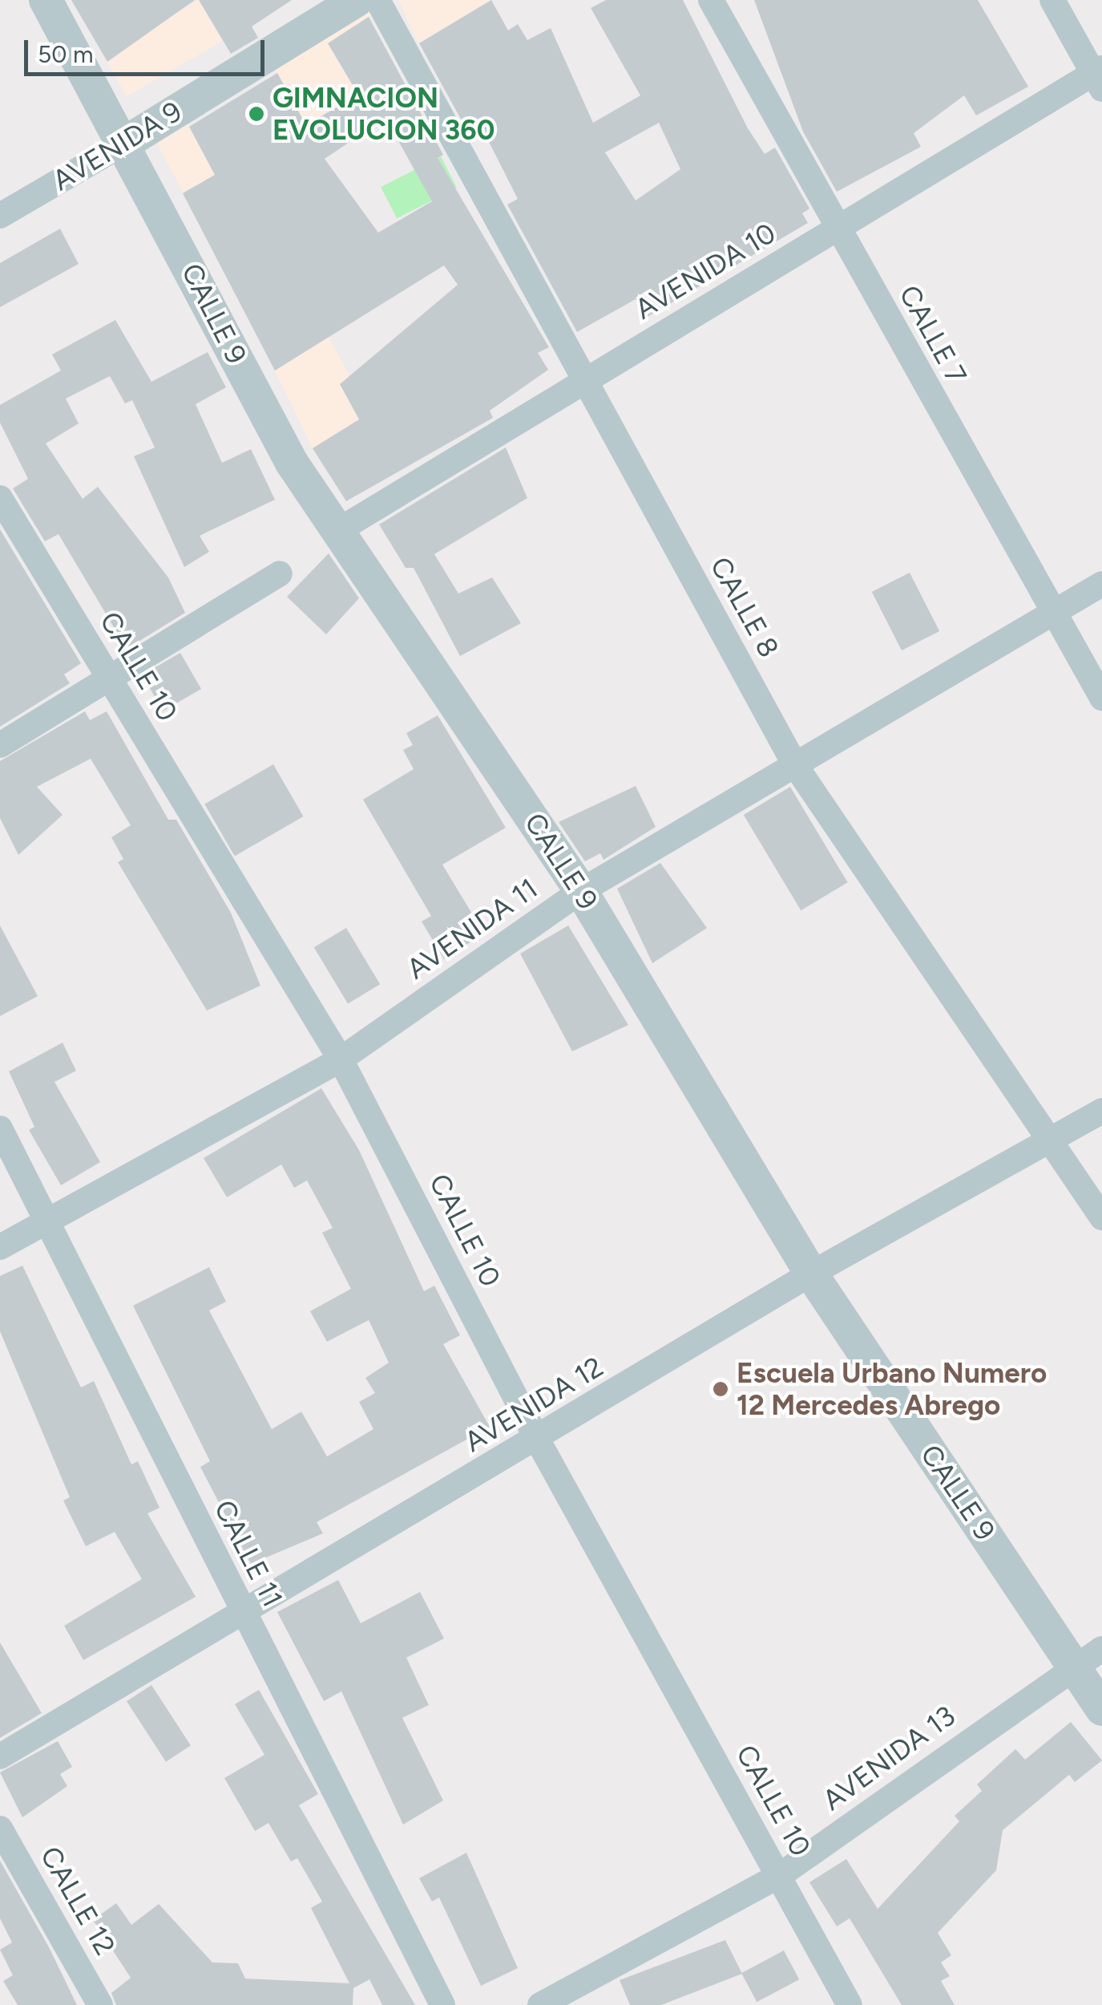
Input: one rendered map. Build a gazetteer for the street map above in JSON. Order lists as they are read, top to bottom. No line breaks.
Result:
{"streets":{"street":["AVENIDA 9","AVENIDA 10","CALLE 9","CALLE 7","CALLE 8","CALLE 10","AVENIDA 11","AVENIDA 12","CALLE 11","AVENIDA 13","CALLE 12"]},"crossings":[["AVENIDA 9","CALLE 9"],["AVENIDA 10","CALLE 9"],["AVENIDA 10","CALLE 7"],["AVENIDA 10","CALLE 8"],["CALLE 9","AVENIDA 11"],["CALLE 9","AVENIDA 12"],["CALLE 9","AVENIDA 13"],["CALLE 7","AVENIDA 11"],["CALLE 8","AVENIDA 11"],["CALLE 8","AVENIDA 12"],["CALLE 10","AVENIDA 11"],["CALLE 10","AVENIDA 12"],["CALLE 10","AVENIDA 13"],["AVENIDA 11","CALLE 11"],["AVENIDA 12","CALLE 11"]],"places":["GIMNACION EVOLUCION 360","Escuela Urbano Numero 12 Mercedes Abrego"],"scale_bar":"50 m"}
